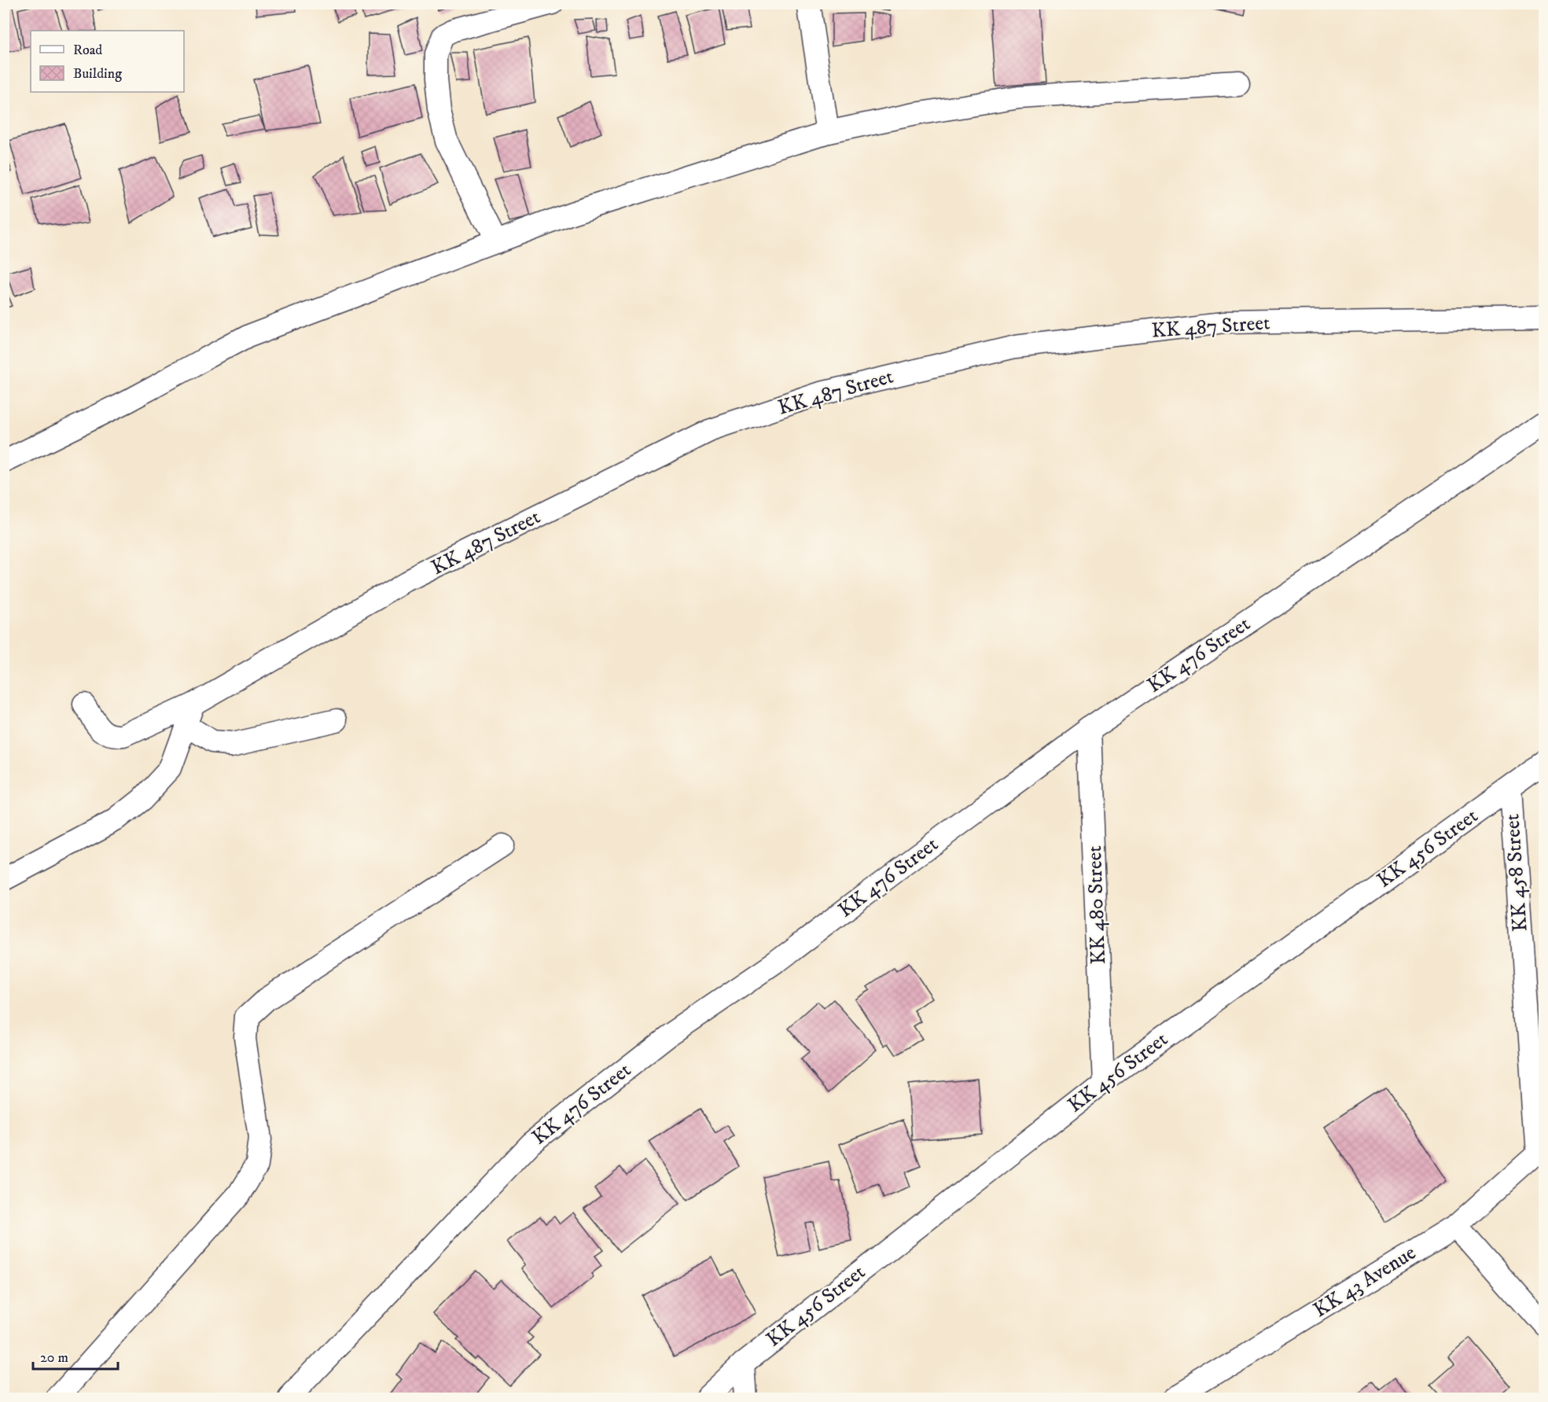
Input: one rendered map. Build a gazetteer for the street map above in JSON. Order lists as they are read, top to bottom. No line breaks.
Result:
{"streets":{"street":["KK 487 Street","KK 476 Street","KK 456 Street","KK 458 Street","KK 480 Street","KK 43 Avenue"]},"crossings":[["KK 476 Street","KK 480 Street"],["KK 456 Street","KK 458 Street"],["KK 456 Street","KK 480 Street"],["KK 458 Street","KK 43 Avenue"]],"legend":["Road","Building"],"scale_bar":"20 m"}
